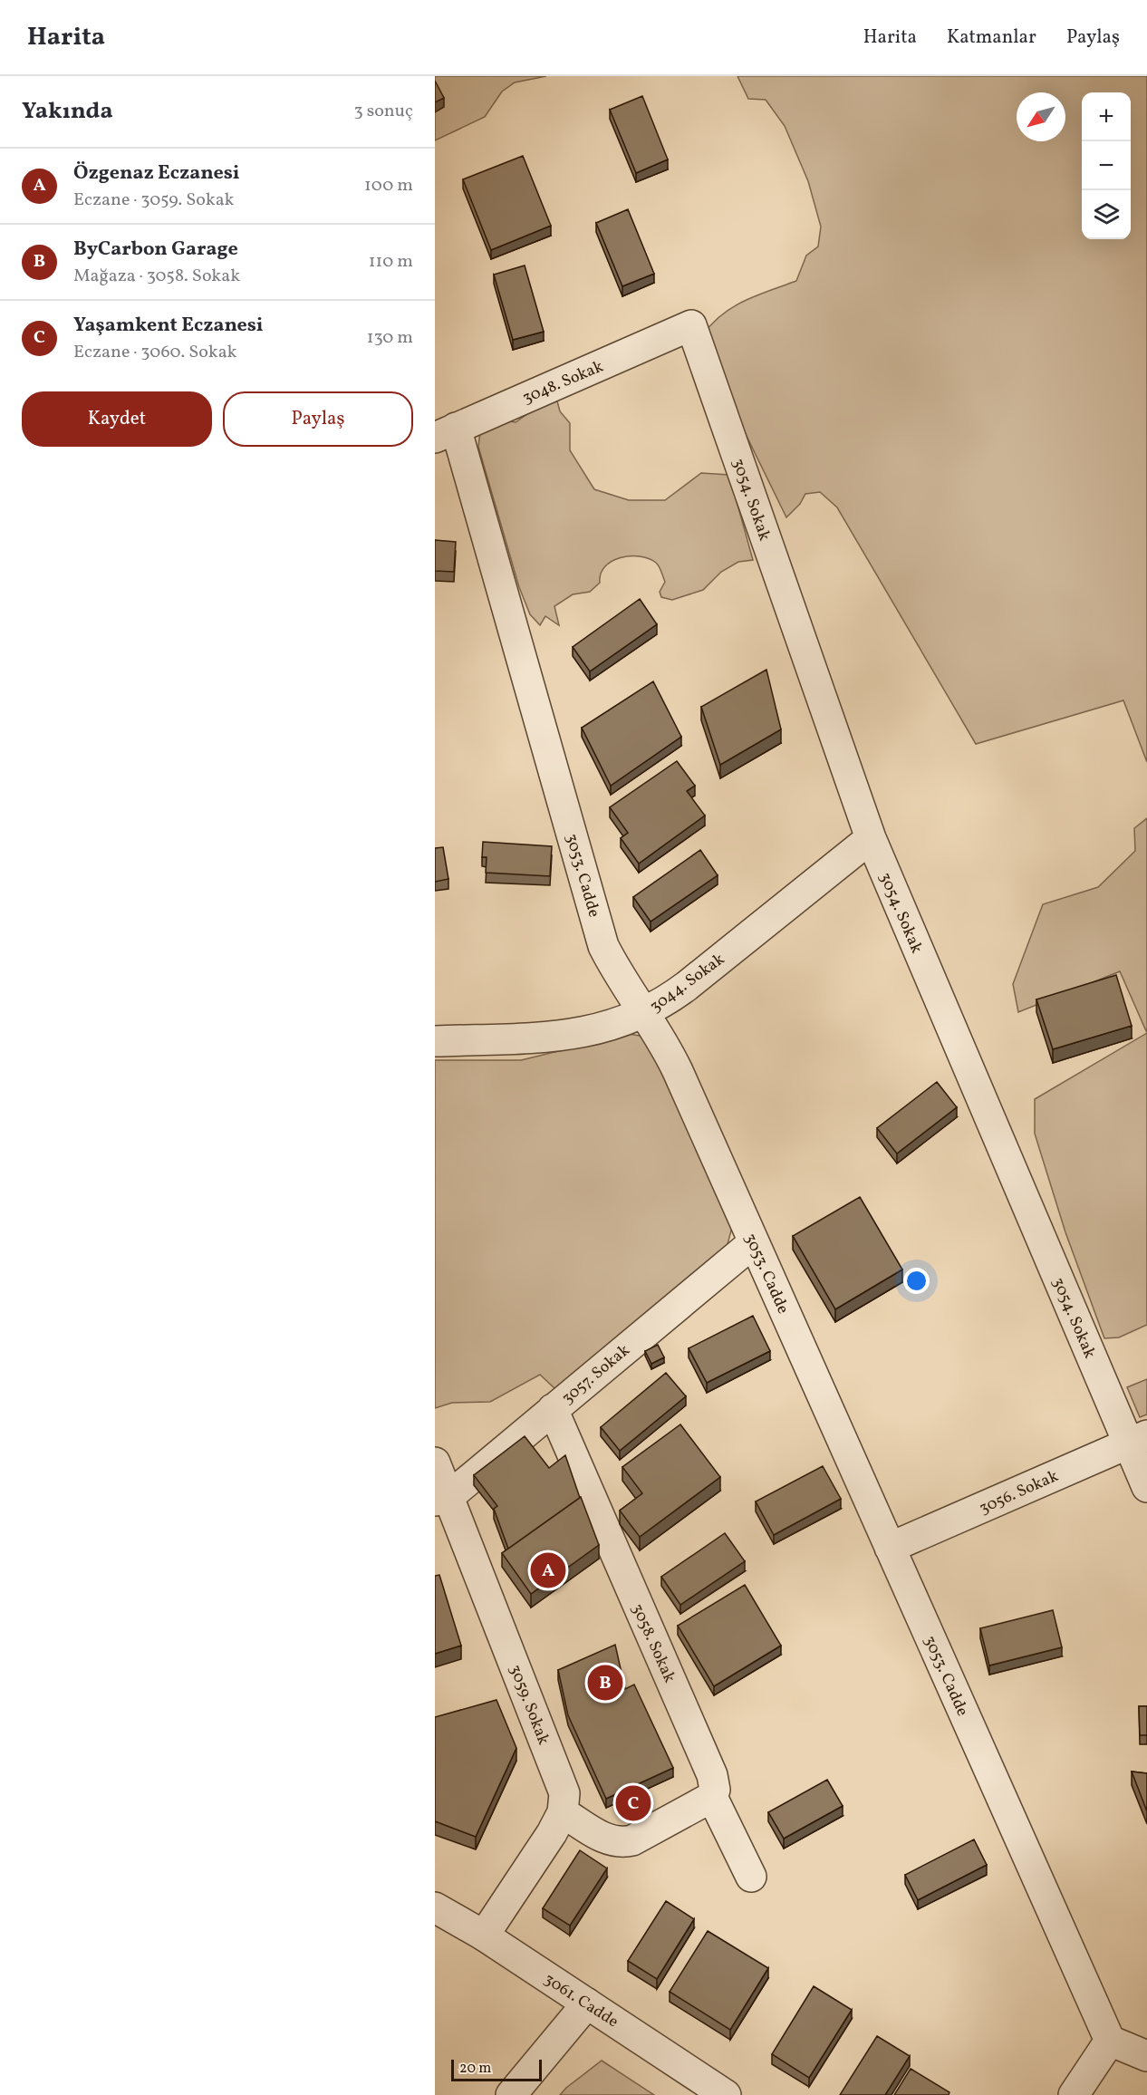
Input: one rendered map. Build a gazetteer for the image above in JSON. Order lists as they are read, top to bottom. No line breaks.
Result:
{"streets":{"street":["3048. Sokak","3054. Sokak","3053. Cadde","3044. Sokak","3057. Sokak","3056. Sokak","3058. Sokak","3059. Sokak","3061. Cadde"]},"crossings":[["3048. Sokak","3054. Sokak"],["3048. Sokak","3053. Cadde"],["3054. Sokak","3044. Sokak"],["3054. Sokak","3056. Sokak"],["3053. Cadde","3044. Sokak"],["3053. Cadde","3057. Sokak"],["3053. Cadde","3056. Sokak"],["3057. Sokak","3058. Sokak"],["3057. Sokak","3059. Sokak"]],"scale_bar":"20 m","north":"bottom left","page":{"header":"Harita","nav":["Harita","Katmanlar","Paylaş"],"heading":["Yakında","3 sonuç"],"map_buttons":["+","−"],"list":[{"mark":"A","name":"Özgenaz Eczanesi","note":"Eczane · 3059. Sokak","value":"100 m"},{"mark":"B","name":"ByCarbon Garage","note":"Mağaza · 3058. Sokak","value":"110 m"},{"mark":"C","name":"Yaşamkent Eczanesi","note":"Eczane · 3060. Sokak","value":"130 m"}],"buttons":["Kaydet","Paylaş"],"pins":["A","B","C"],"scale":"20 m"}}
